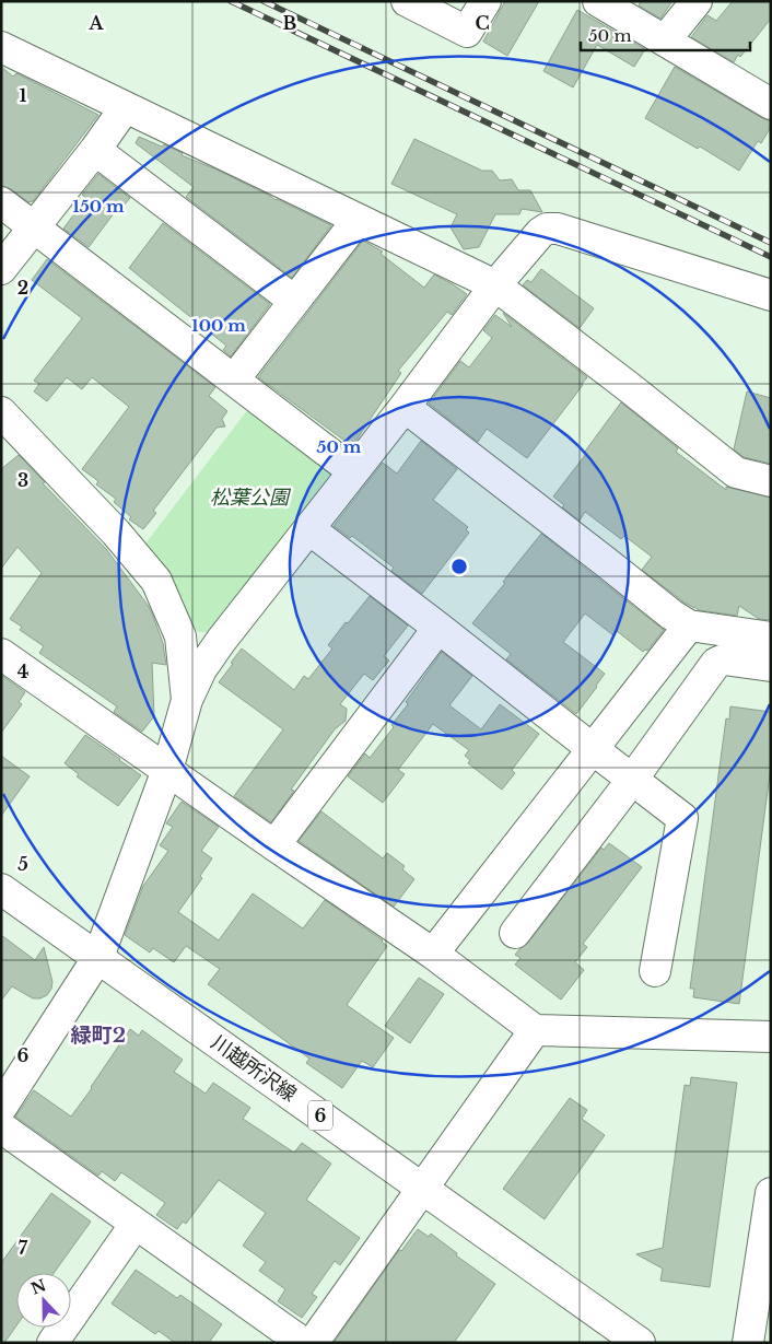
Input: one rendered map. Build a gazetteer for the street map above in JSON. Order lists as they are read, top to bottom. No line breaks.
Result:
{"streets":{"street":["川越所沢線","6"]},"districts":["緑町2"],"parks":["松葉公園"],"scale_bar":"50 m","north":"top","grid":{"columns":["A","B","C"],"rows":["1","2","3","4","5","6","7"]},"rings":["150 m","100 m","50 m"]}
